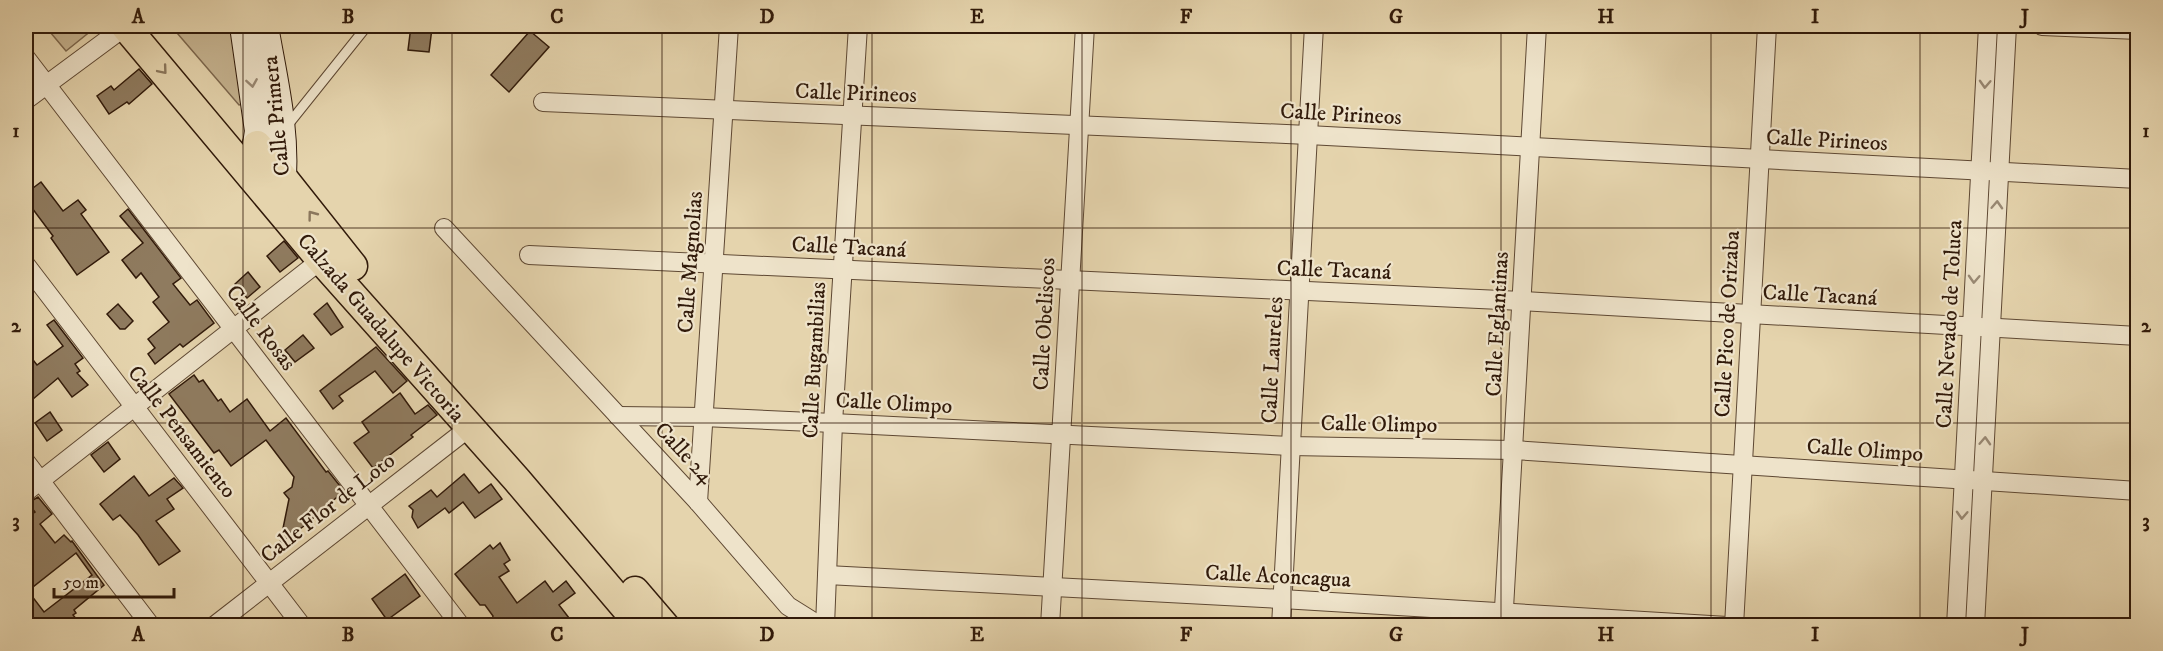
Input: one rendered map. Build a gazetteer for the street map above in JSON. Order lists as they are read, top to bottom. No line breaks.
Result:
{"streets":{"main road":["Calle Primera","Calzada Guadalupe Victoria"],"street":["Calle Pirineos","Calle Tacaná","Calle Magnolias","Calle Obeliscos","Calle Eglantinas","Calle Pico de Orizaba","Calle Nevado de Toluca","Calle Rosas","Calle Bugambilias","Calle Laureles","Calle Olimpo","Calle Pensamiento","Calle 24","Calle Flor de Loto","Calle Aconcagua"]},"crossings":[["Calle Pirineos","Calle Magnolias"],["Calle Pirineos","Calle Obeliscos"],["Calle Pirineos","Calle Eglantinas"],["Calle Pirineos","Calle Pico de Orizaba"],["Calle Pirineos","Calle Nevado de Toluca"],["Calle Pirineos","Calle Bugambilias"],["Calle Pirineos","Calle Laureles"],["Calle Primera","Calzada Guadalupe Victoria"],["Calle Tacaná","Calle Magnolias"],["Calle Tacaná","Calle Obeliscos"],["Calle Tacaná","Calle Eglantinas"],["Calle Tacaná","Calle Pico de Orizaba"],["Calle Tacaná","Calle Nevado de Toluca"],["Calle Tacaná","Calle Bugambilias"],["Calle Tacaná","Calle Laureles"],["Calle Magnolias","Calle Olimpo"],["Calle Magnolias","Calle 24"],["Calle Obeliscos","Calle Olimpo"],["Calle Obeliscos","Calle Aconcagua"],["Calle Eglantinas","Calle Olimpo"],["Calle Eglantinas","Calle Aconcagua"],["Calle Pico de Orizaba","Calle Olimpo"],["Calle Nevado de Toluca","Calle Olimpo"],["Calle Rosas","Calle Flor de Loto"],["Calzada Guadalupe Victoria","Calle Flor de Loto"],["Calle Bugambilias","Calle Olimpo"],["Calle Bugambilias","Calle Aconcagua"],["Calle Laureles","Calle Olimpo"],["Calle Laureles","Calle Aconcagua"],["Calle Olimpo","Calle 24"],["Calle Pensamiento","Calle Flor de Loto"]],"scale_bar":"50 m","grid":{"columns":["A","B","C","D","E","F","G","H","I","J"],"rows":["1","2","3"]}}
